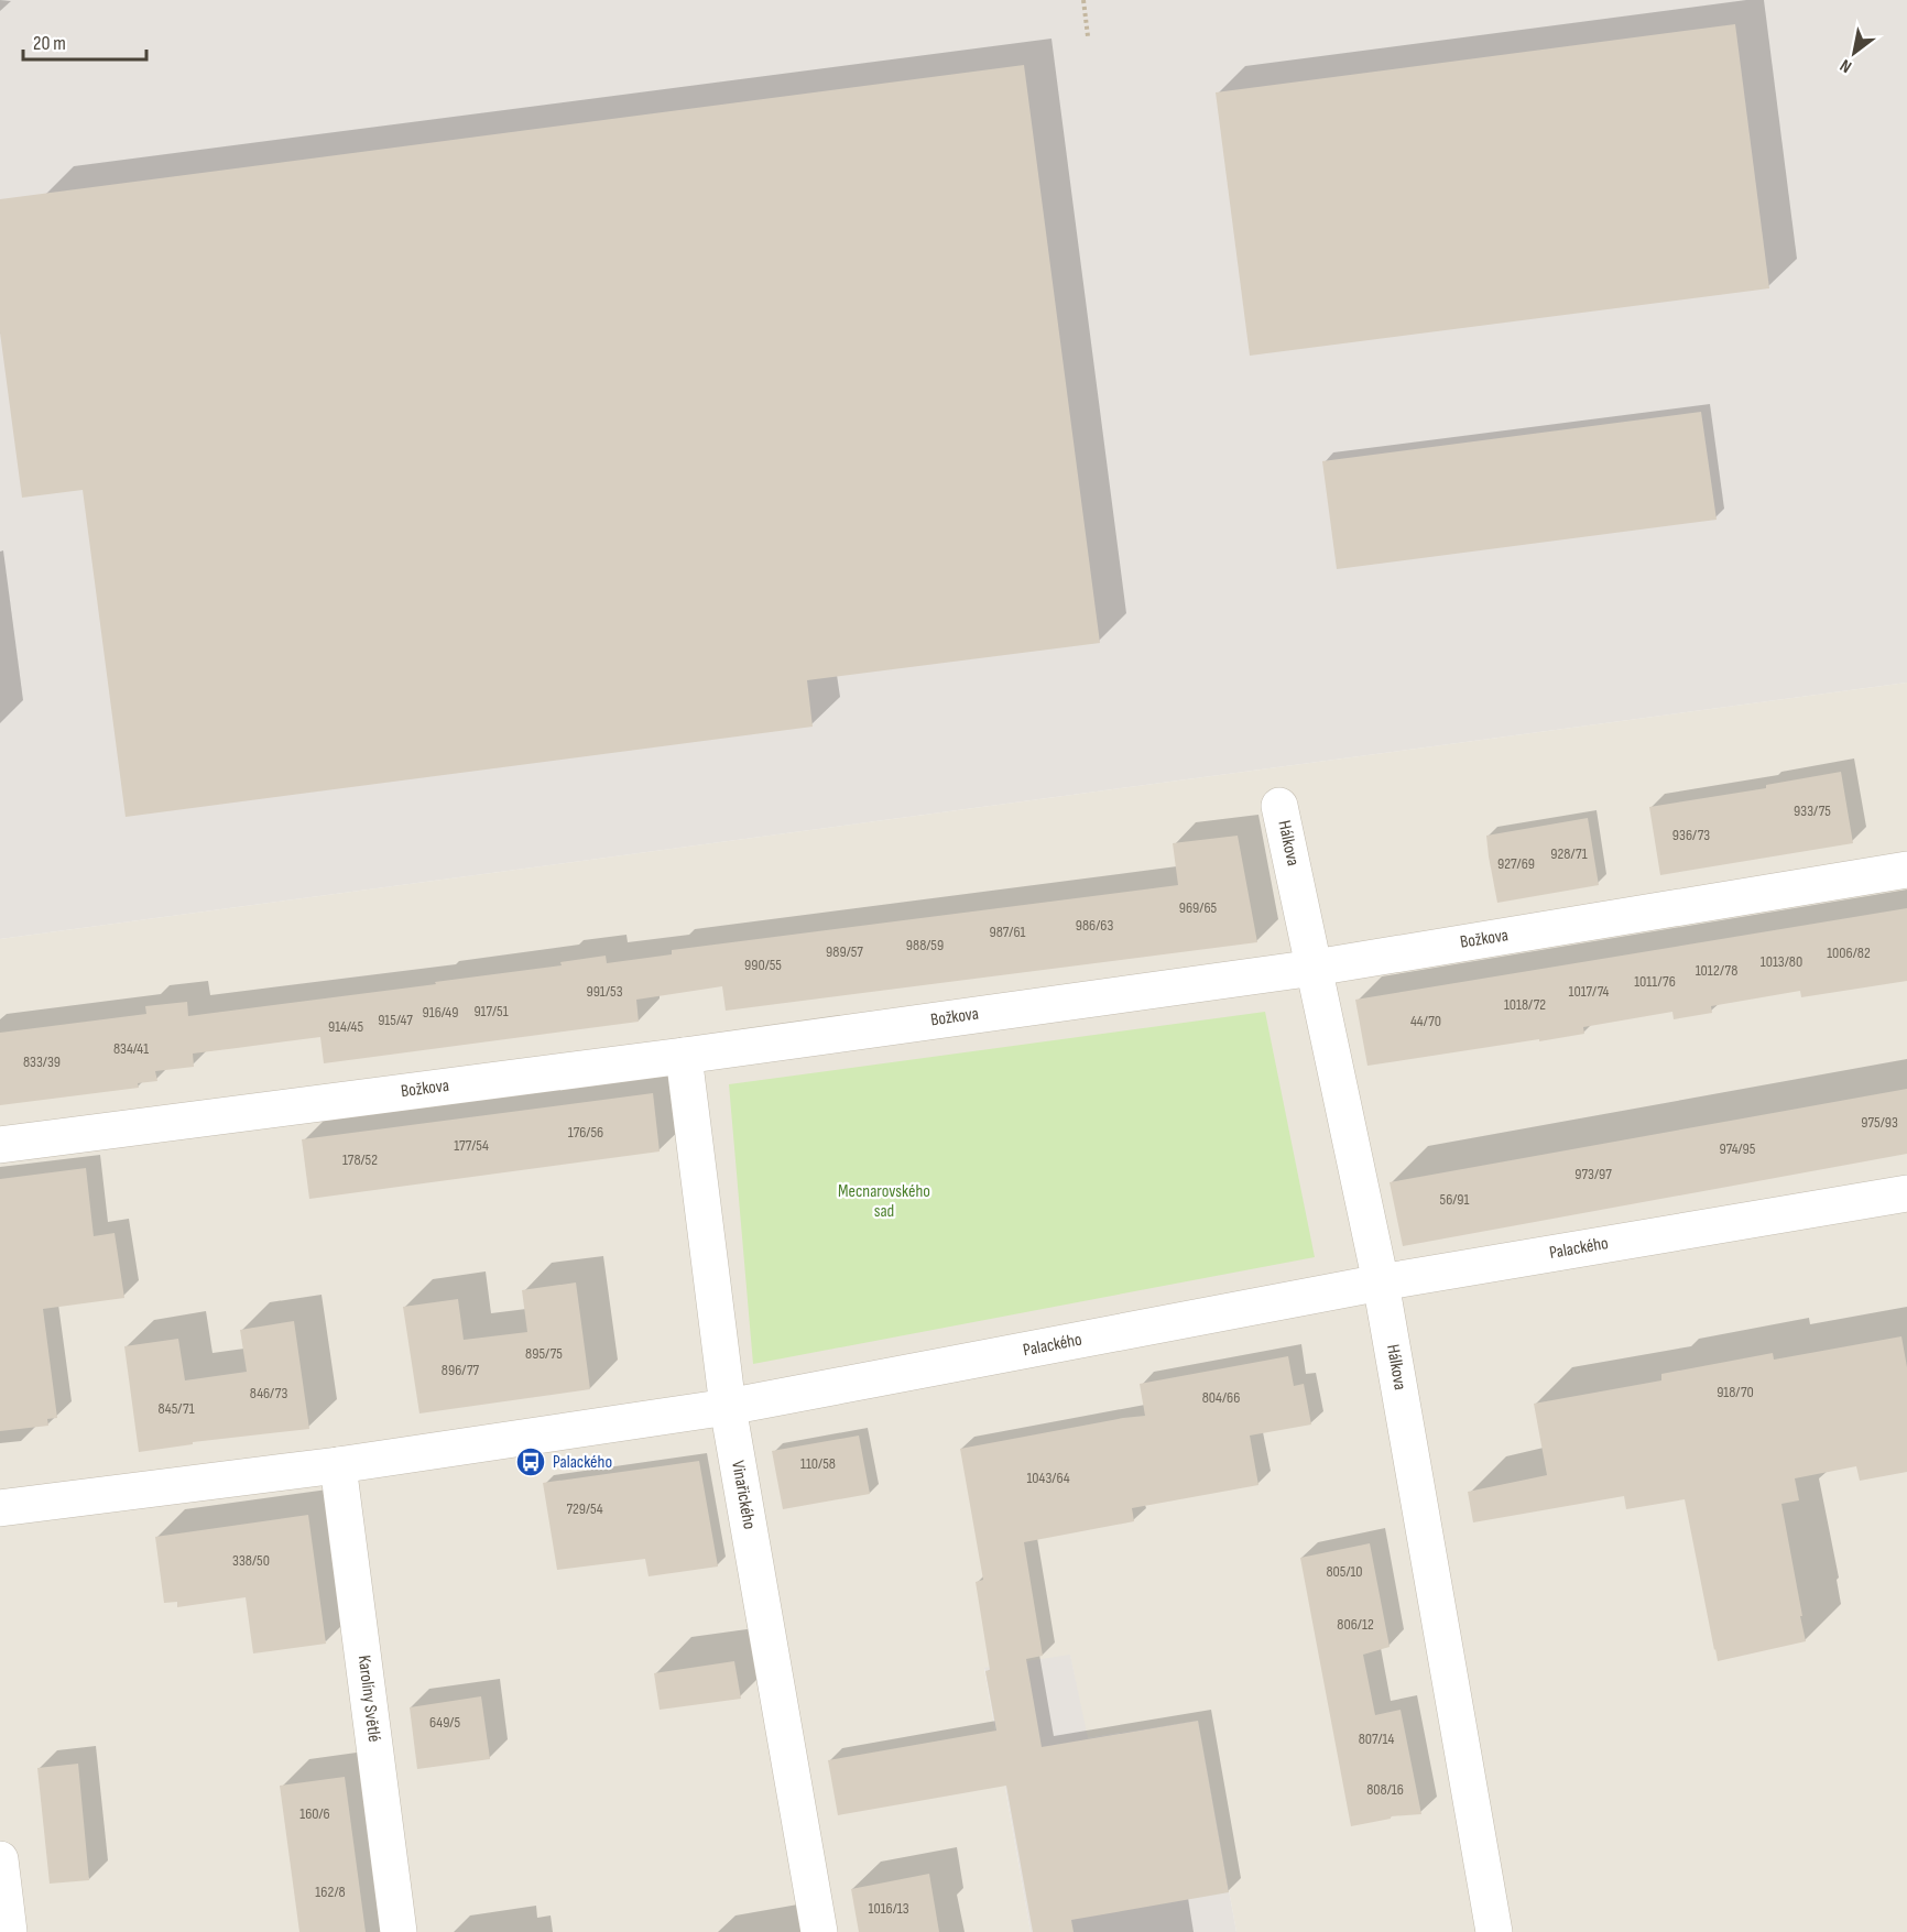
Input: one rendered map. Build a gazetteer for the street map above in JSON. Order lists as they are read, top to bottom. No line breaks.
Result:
{"streets":{"street":["Hálkova","Božkova","Palackého","Vinařického","Karolíny Světlé"]},"crossings":[["Hálkova","Božkova"],["Hálkova","Palackého"],["Božkova","Vinařického"],["Palackého","Vinařického"],["Palackého","Karolíny Světlé"]],"parks":["Mecnarovského sad"],"places":{"bus stop":["Palackého"]},"house_numbers":["933/75","936/73","928/71","927/69","969/65","986/63","987/61","988/59","989/57","1006/82","1013/80","990/55","1012/78","1011/76","991/53","1017/74","1018/72","917/51","916/49","915/47","44/70","914/45","834/41","833/39","975/93","176/56","177/54","974/95","178/52","973/97","56/91","895/75","896/77","918/70","846/73","804/66","845/71","110/58","1043/64","729/54","338/50","805/10","806/12","649/5","807/14","808/16","160/6","162/8","1016/13"],"scale_bar":"20 m","north":"bottom left"}
